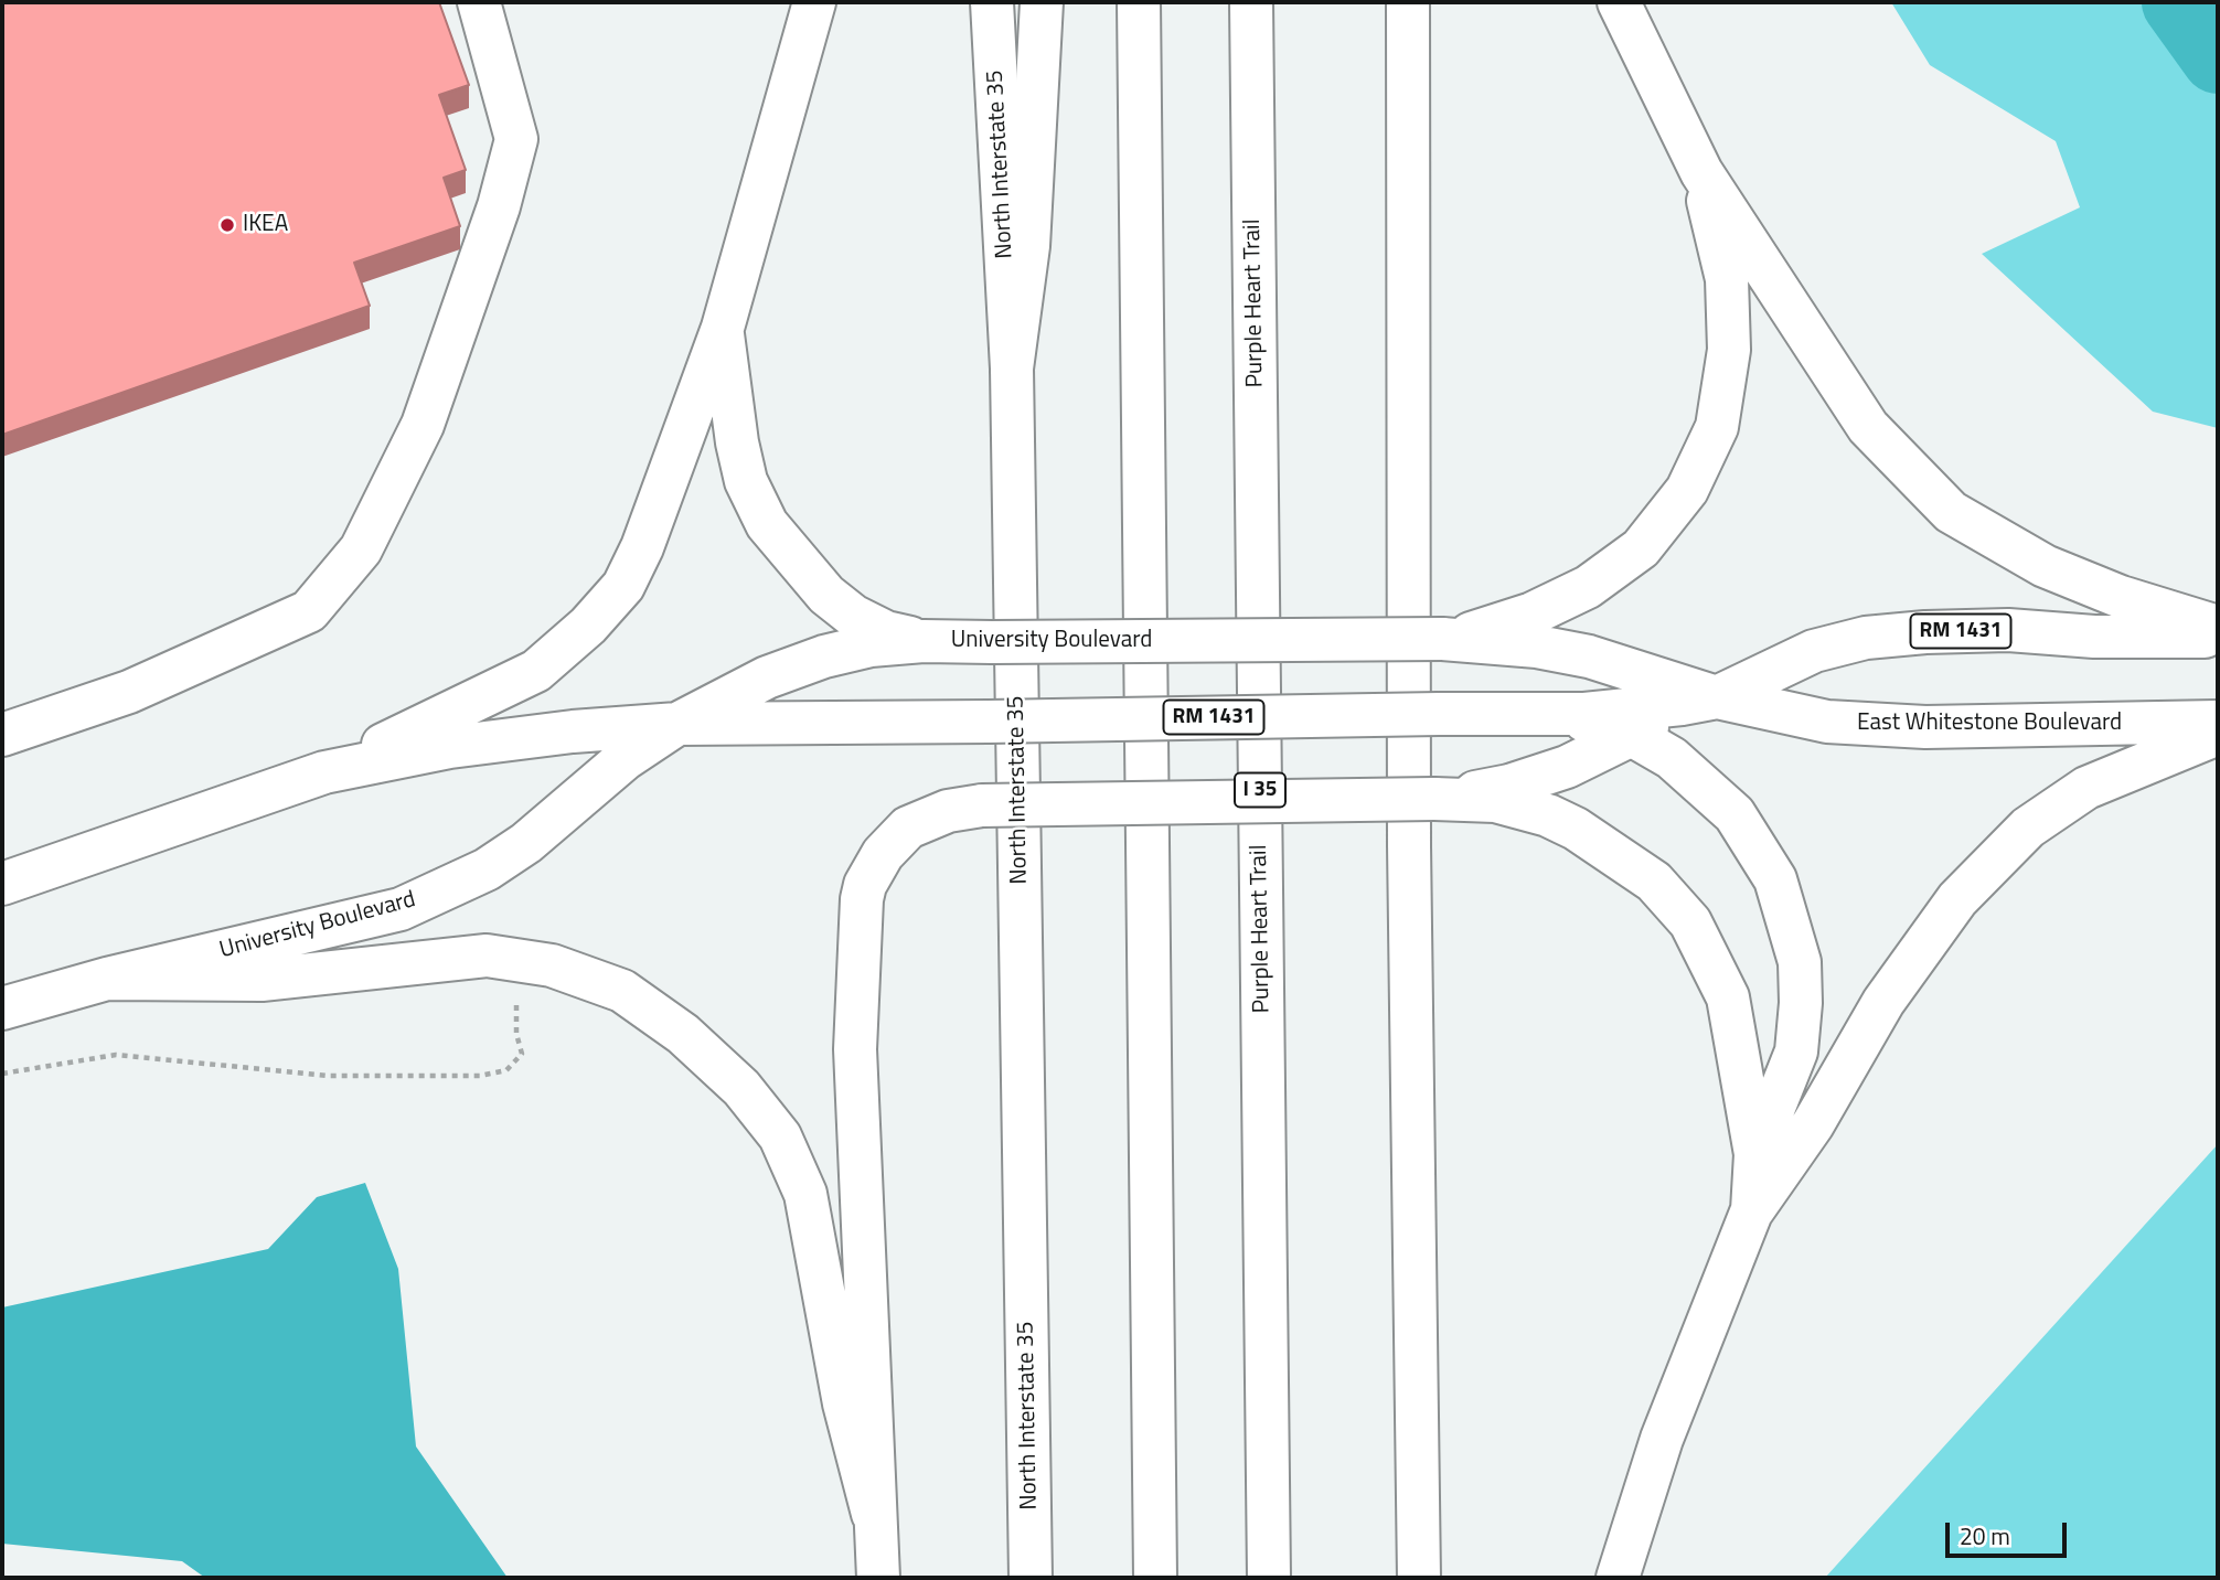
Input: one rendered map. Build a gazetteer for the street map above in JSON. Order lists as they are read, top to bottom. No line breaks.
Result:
{"streets":{"main road":["North Interstate 35","Purple Heart Trail","RM 1431","University Boulevard","East Whitestone Boulevard","I 35"]},"crossings":[["University Boulevard","East Whitestone Boulevard"]],"places":["IKEA"],"scale_bar":"20 m"}
